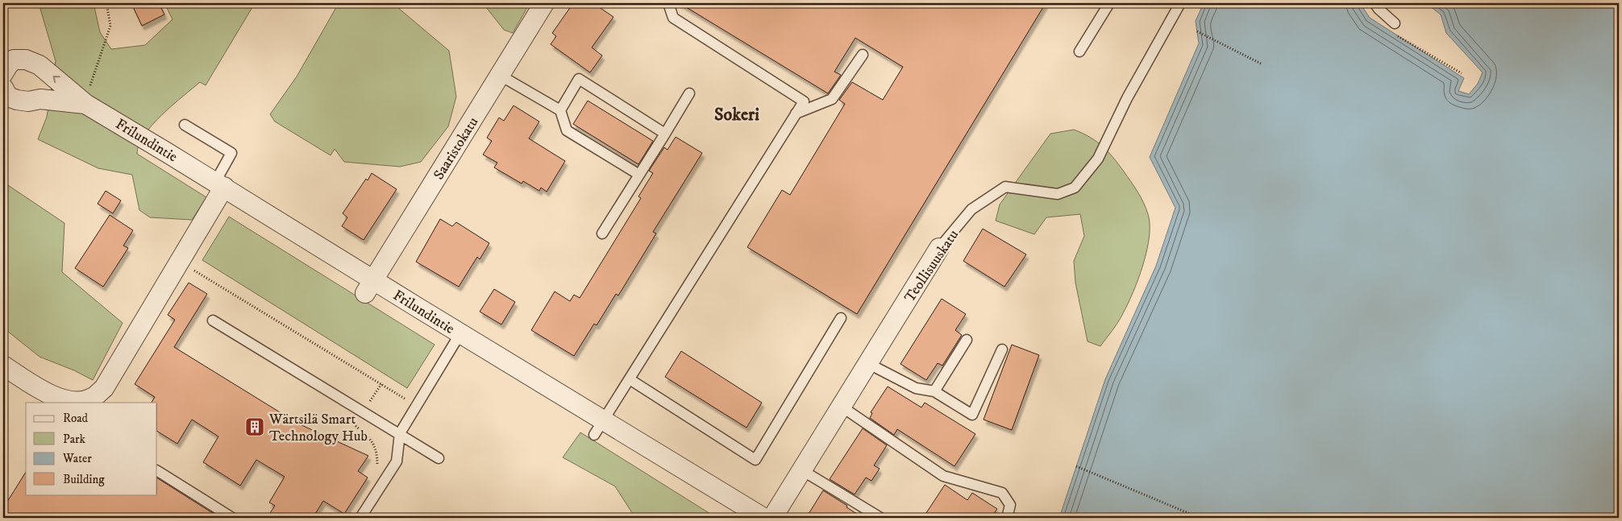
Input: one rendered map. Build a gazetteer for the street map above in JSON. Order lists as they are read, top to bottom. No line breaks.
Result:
{"streets":{"street":["Frilundintie","Saaristokatu","Teollisuuskatu"]},"crossings":[["Frilundintie","Saaristokatu"]],"districts":["Sokeri"],"places":{"building":["Wärtsilä Smart Technology Hub"]},"legend":["Road","Park","Water","Building"]}
